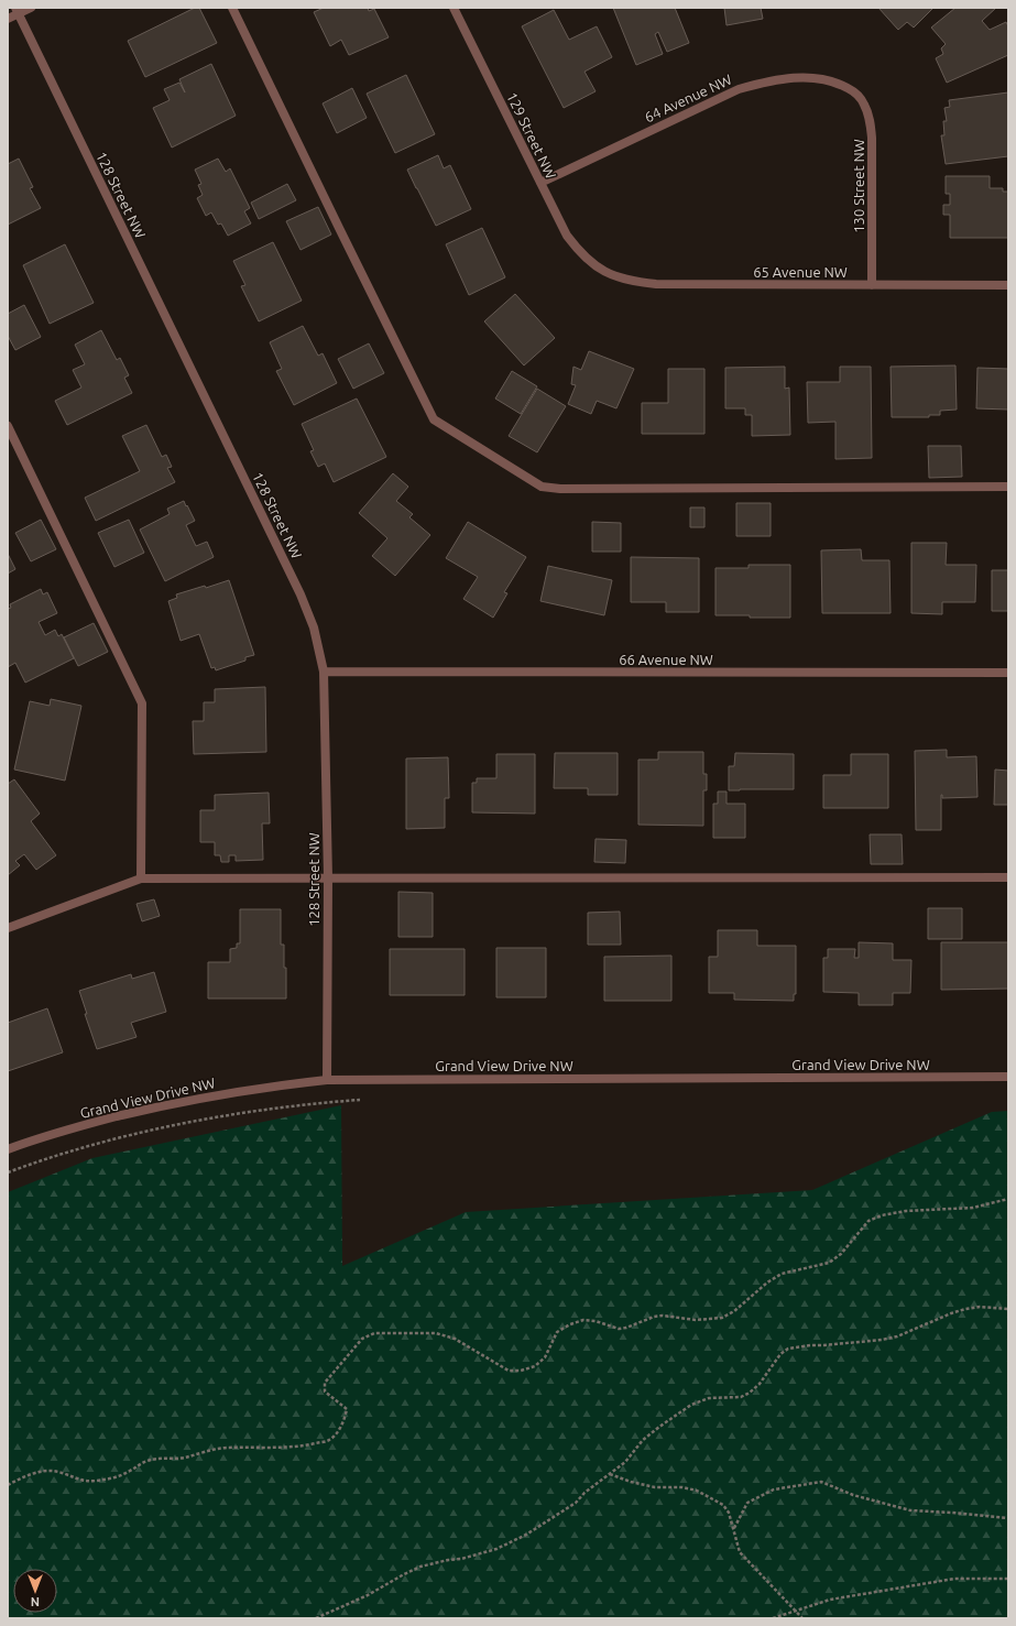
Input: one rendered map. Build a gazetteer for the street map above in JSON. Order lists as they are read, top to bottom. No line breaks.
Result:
{"streets":{"street":["64 Avenue NW","129 Street NW","130 Street NW","128 Street NW","65 Avenue NW","66 Avenue NW","Grand View Drive NW"]},"crossings":[["64 Avenue NW","129 Street NW"],["64 Avenue NW","130 Street NW"],["129 Street NW","65 Avenue NW"],["130 Street NW","65 Avenue NW"],["128 Street NW","66 Avenue NW"],["128 Street NW","Grand View Drive NW"]],"north":"bottom"}
